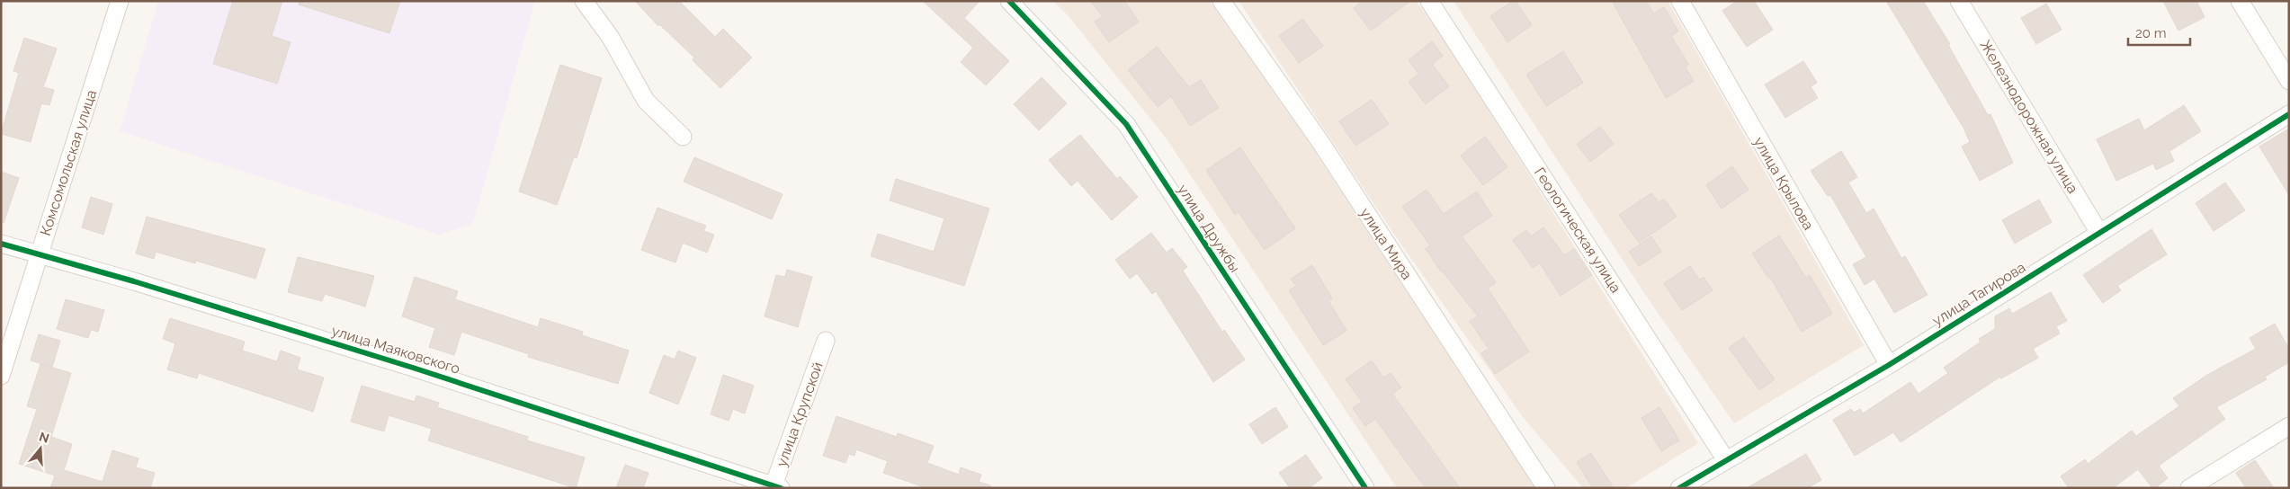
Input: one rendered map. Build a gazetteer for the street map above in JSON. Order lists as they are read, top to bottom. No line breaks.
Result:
{"streets":{"street":["Железнодорожная улица","Комсомольская улица","улица Крылова","улица Дружбы","Геологическая улица","улица Мира","улица Тагирова","улица Маяковского","улица Крупской"]},"crossings":[["Железнодорожная улица","улица Тагирова"],["Комсомольская улица","улица Маяковского"],["улица Крылова","улица Тагирова"],["Геологическая улица","улица Тагирова"],["улица Маяковского","улица Крупской"]],"scale_bar":"20 m","north":"top"}
